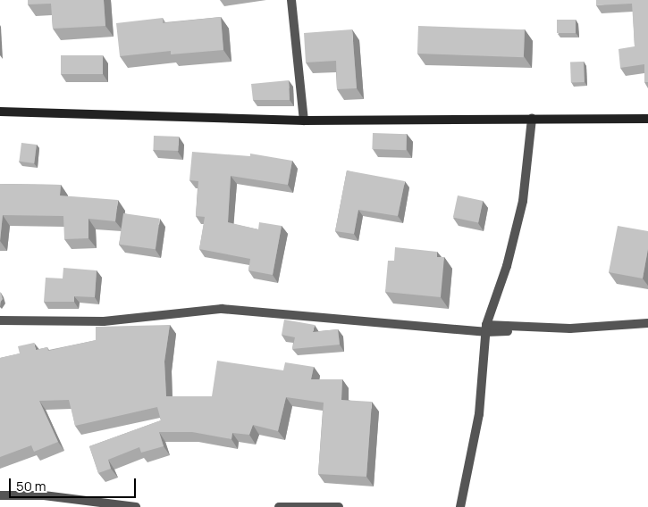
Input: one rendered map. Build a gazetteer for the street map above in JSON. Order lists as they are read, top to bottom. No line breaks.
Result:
{"scale_bar":"50 m"}
